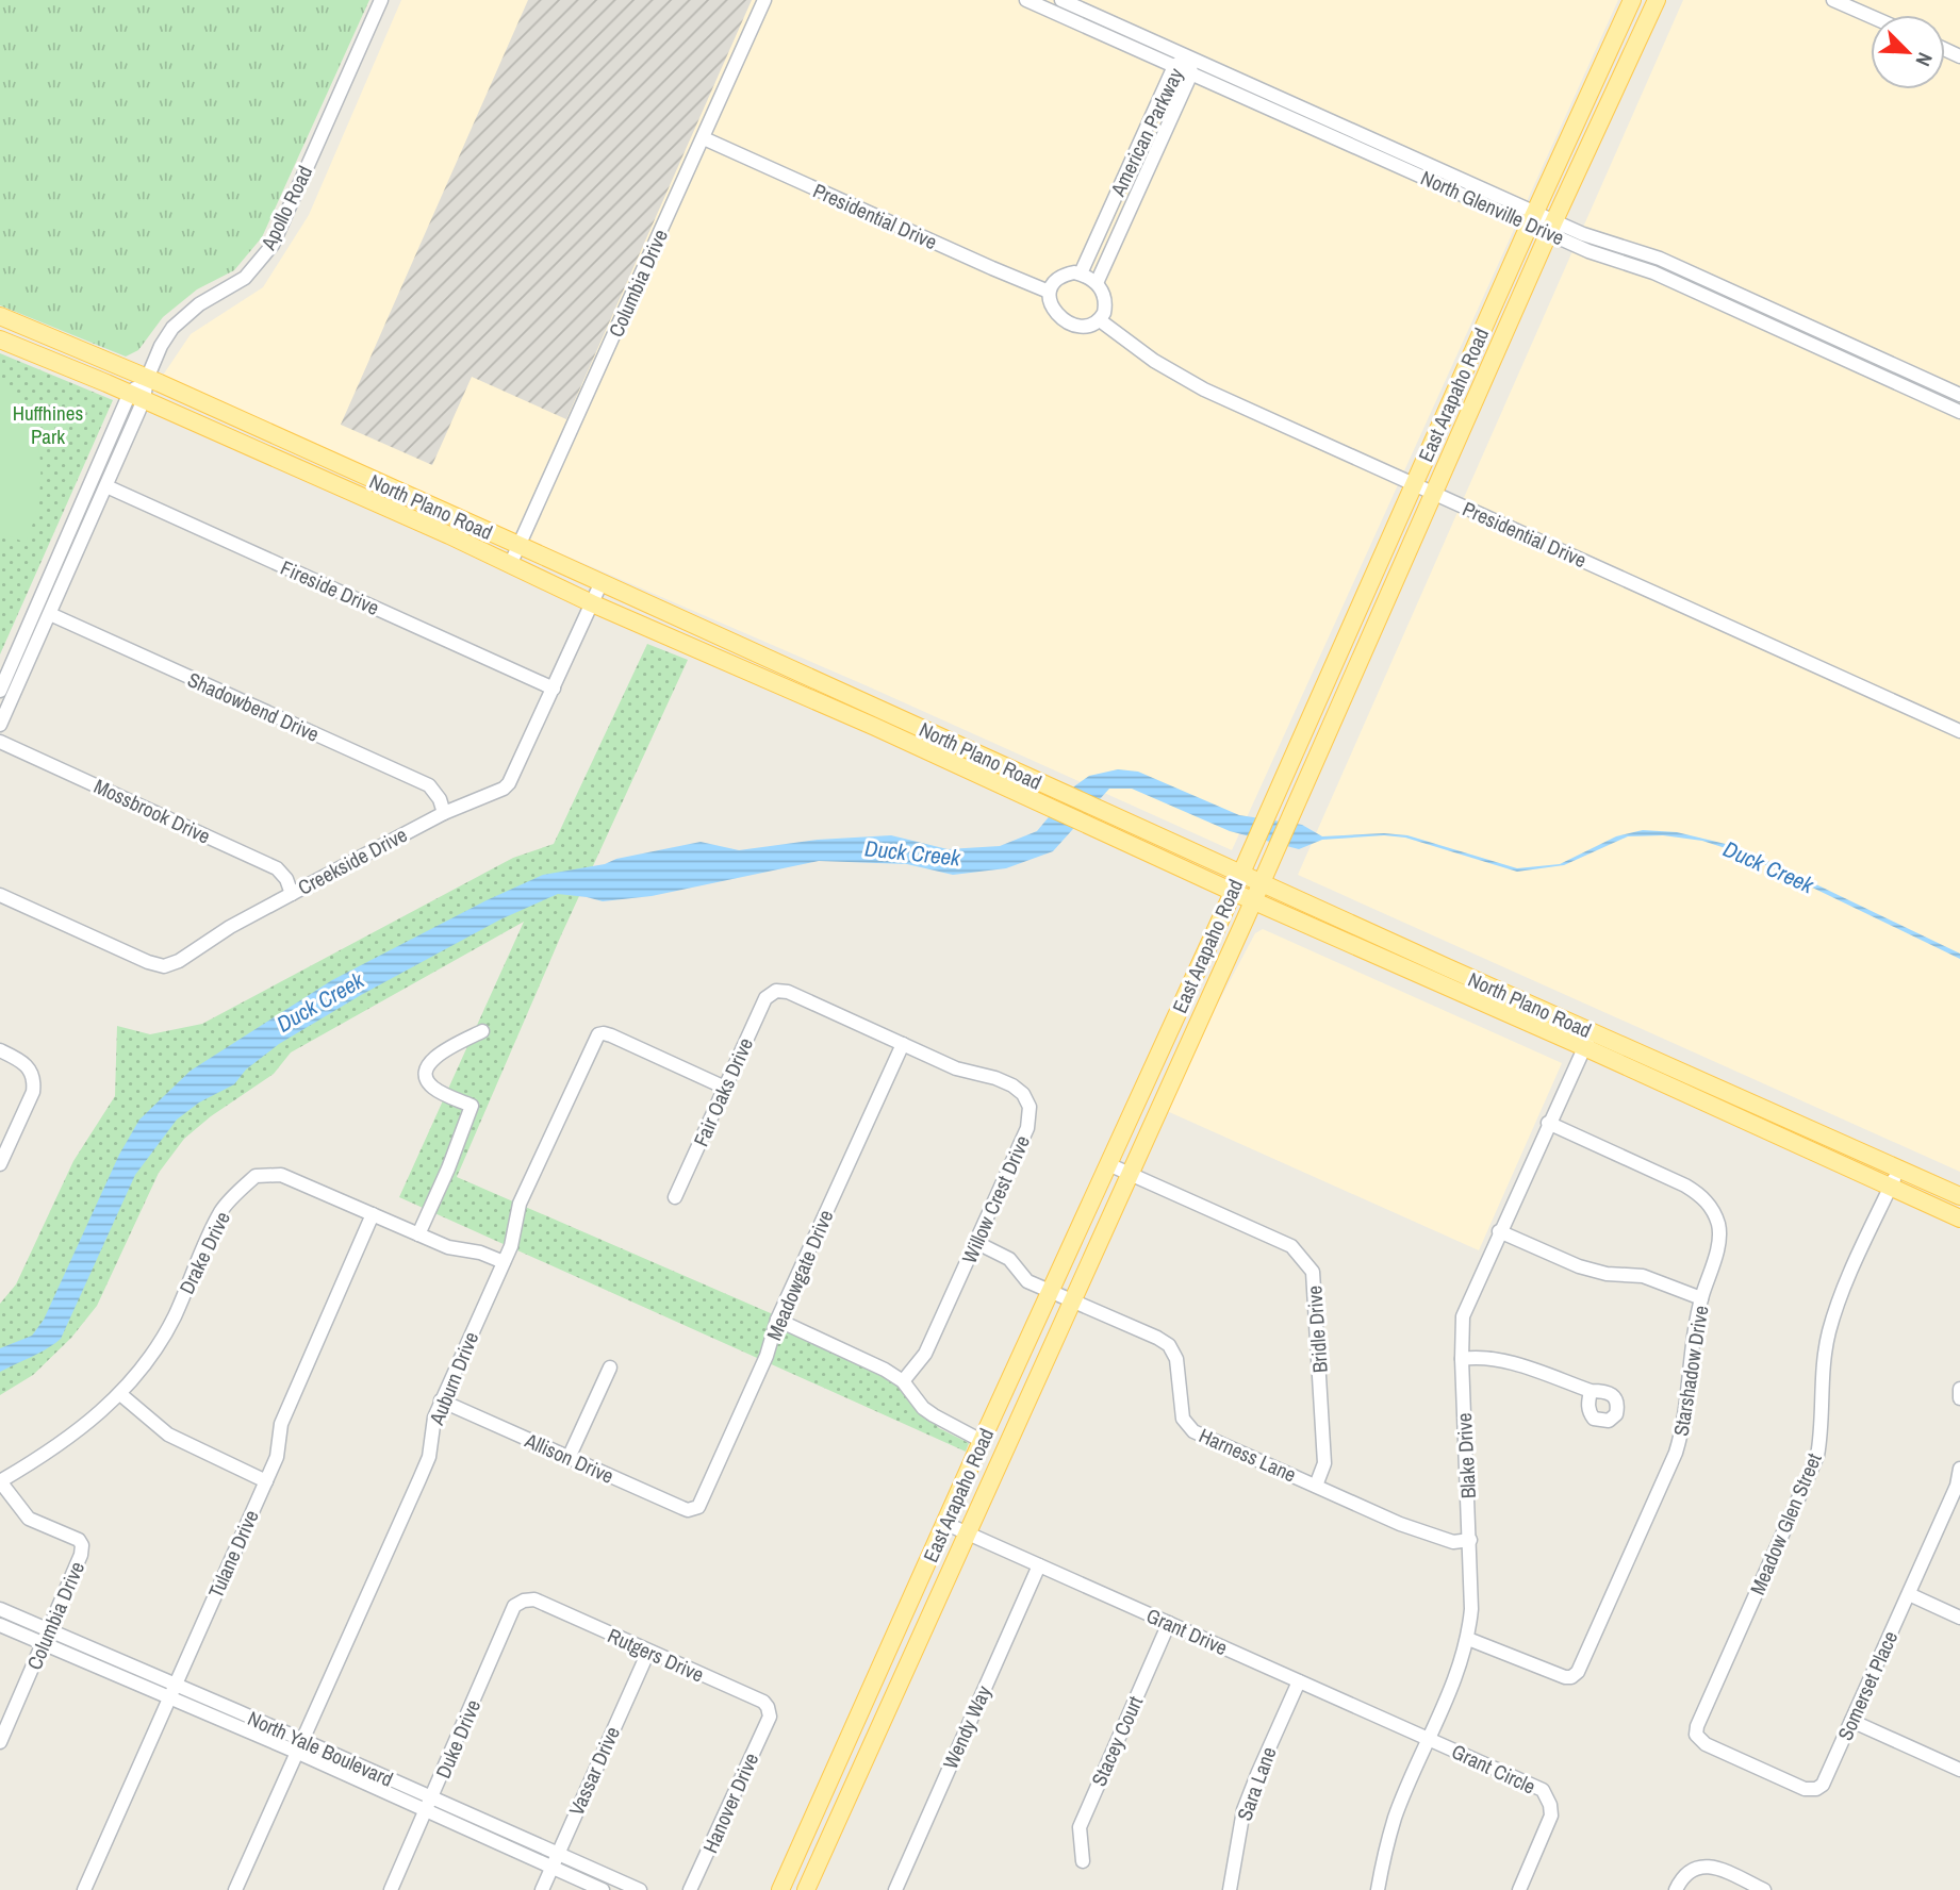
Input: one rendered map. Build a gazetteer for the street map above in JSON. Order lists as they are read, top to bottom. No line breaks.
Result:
{"streets":{"main road":["East Arapaho Road","North Plano Road"],"street":["American Parkway","Apollo Road","North Glenville Drive","Presidential Drive","Columbia Drive","Fireside Drive","Shadowbend Drive","Mossbrook Drive","Creekside Drive","Fair Oaks Drive","Willow Crest Drive","Drake Drive","Meadowgate Drive","Bridle Drive","Starshadow Drive","Auburn Drive","Harness Lane","Blake Drive","Allison Drive","Meadow Glen Street","Tulane Drive","Grant Drive","Rutgers Drive","Somerset Place","Wendy Way","Duke Drive","Stacey Court","North Yale Boulevard","Grant Circle","Vassar Drive","Sara Lane","Hanover Drive"]},"crossings":[["American Parkway","North Glenville Drive"],["American Parkway","Presidential Drive"],["Apollo Road","North Plano Road"],["Apollo Road","Fireside Drive"],["Apollo Road","Shadowbend Drive"],["North Glenville Drive","East Arapaho Road"],["Presidential Drive","Columbia Drive"],["Presidential Drive","East Arapaho Road"],["Columbia Drive","North Plano Road"],["Columbia Drive","Drake Drive"],["Columbia Drive","North Yale Boulevard"],["East Arapaho Road","North Plano Road"],["East Arapaho Road","Bridle Drive"],["East Arapaho Road","Harness Lane"],["East Arapaho Road","Grant Drive"],["North Plano Road","Creekside Drive"],["North Plano Road","Blake Drive"],["North Plano Road","Meadow Glen Street"],["Fireside Drive","Creekside Drive"],["Shadowbend Drive","Creekside Drive"],["Mossbrook Drive","Creekside Drive"],["Fair Oaks Drive","Willow Crest Drive"],["Fair Oaks Drive","Auburn Drive"],["Willow Crest Drive","Meadowgate Drive"],["Willow Crest Drive","Harness Lane"],["Drake Drive","Auburn Drive"],["Drake Drive","Tulane Drive"],["Meadowgate Drive","Allison Drive"],["Bridle Drive","Harness Lane"],["Starshadow Drive","Blake Drive"],["Auburn Drive","Allison Drive"],["Auburn Drive","North Yale Boulevard"],["Harness Lane","Blake Drive"],["Blake Drive","Grant Drive"],["Blake Drive","Grant Circle"],["Meadow Glen Street","Somerset Place"],["Tulane Drive","North Yale Boulevard"],["Grant Drive","Wendy Way"],["Grant Drive","Stacey Court"],["Grant Drive","Grant Circle"],["Grant Drive","Sara Lane"],["Rutgers Drive","Duke Drive"],["Rutgers Drive","Vassar Drive"],["Rutgers Drive","Hanover Drive"],["Duke Drive","North Yale Boulevard"],["North Yale Boulevard","Vassar Drive"]],"water":["Duck Creek"],"parks":["Huffhines Park"],"north":"bottom right"}
